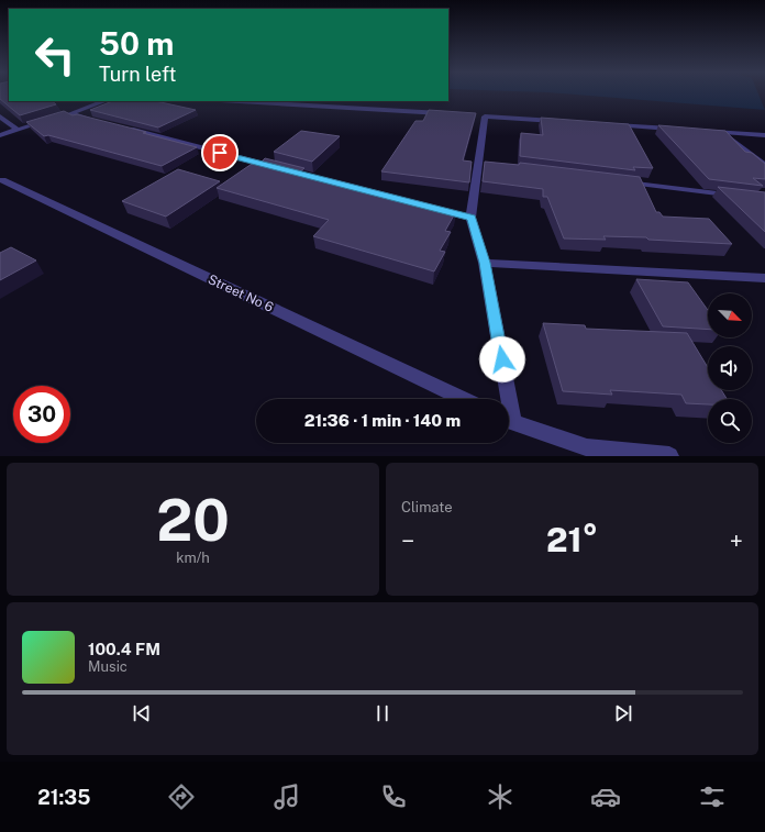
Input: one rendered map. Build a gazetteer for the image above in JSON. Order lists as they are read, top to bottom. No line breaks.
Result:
{"streets":{"street":["Street No 6"]},"north":"bottom right","page":{"turn":["50 m","Turn left"],"limit":"30","trip":"21:36 · 1 min · 140 m","tile":[["20","km/h"],"Climate"],"heat":["−","21°","+"],"song":["100.4 FM","Music"],"tabs":"21:35"}}
